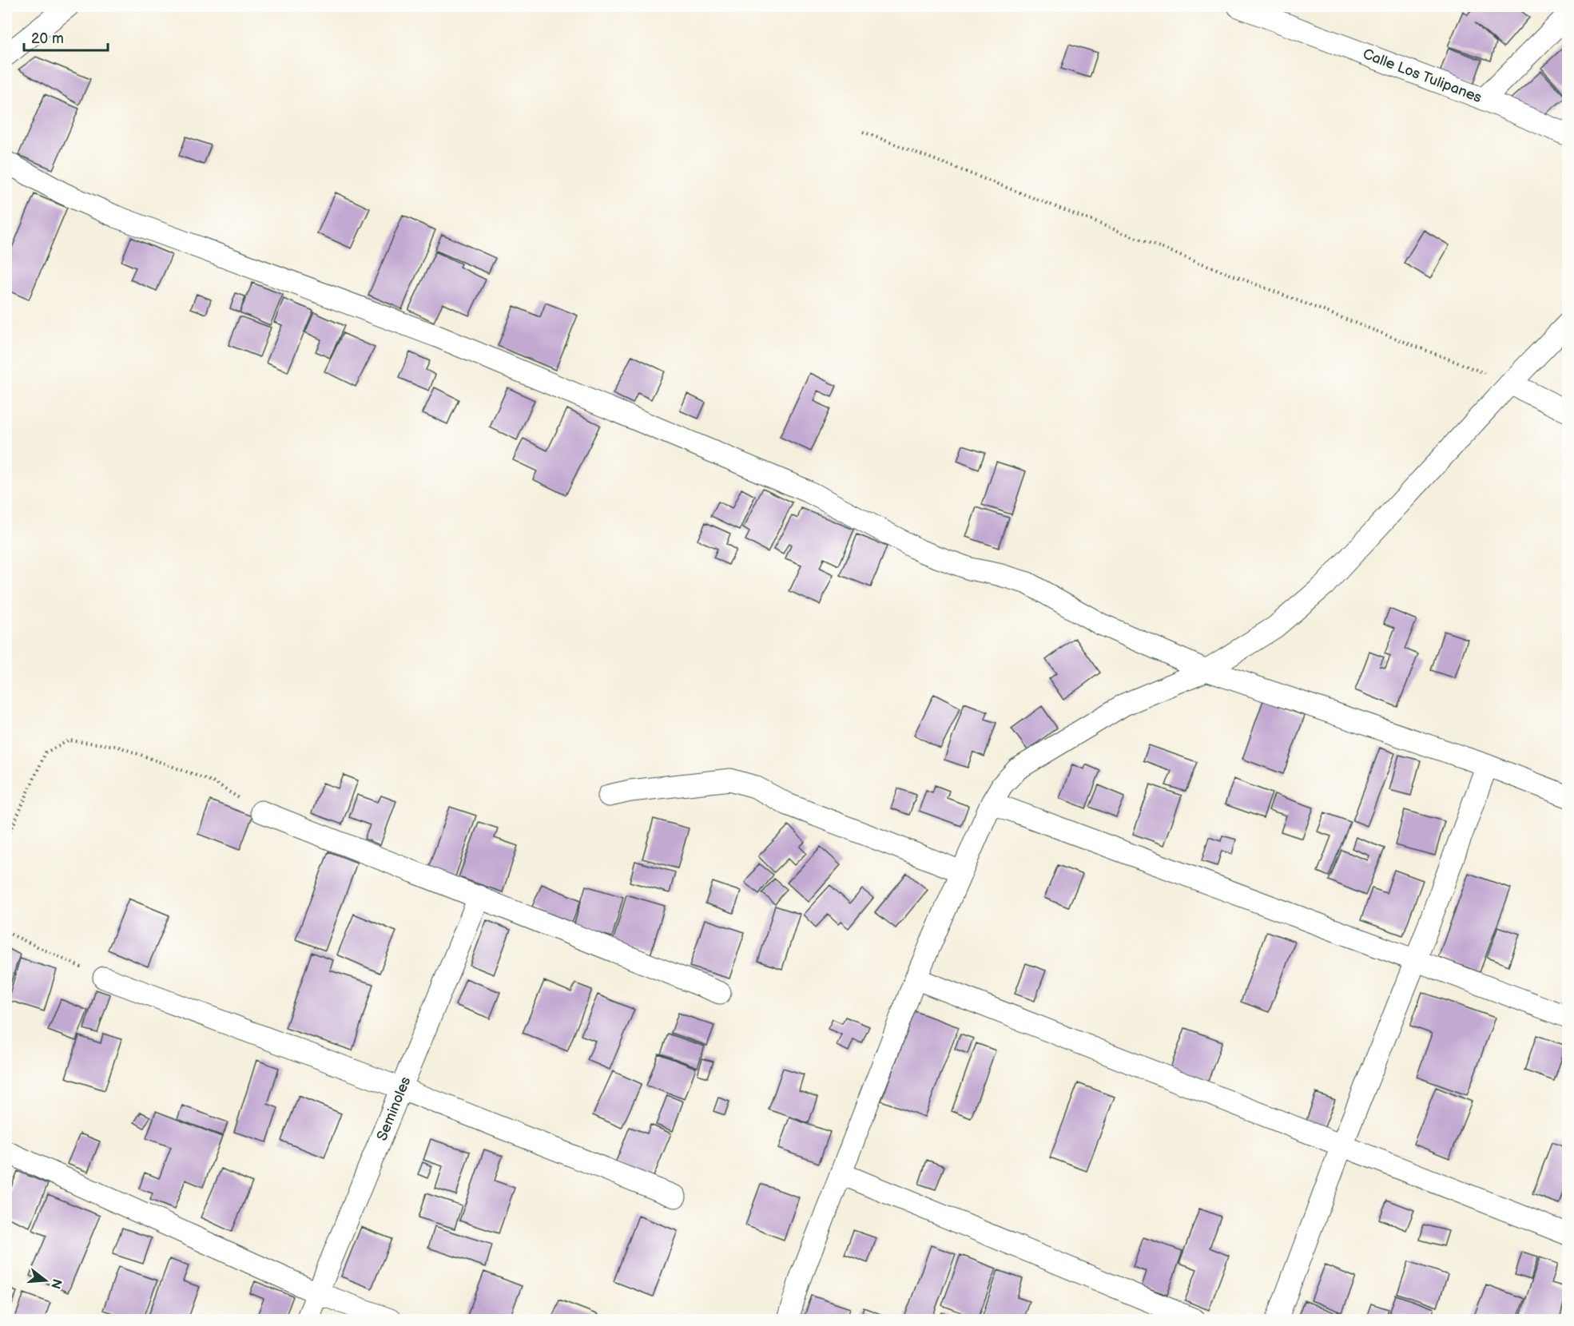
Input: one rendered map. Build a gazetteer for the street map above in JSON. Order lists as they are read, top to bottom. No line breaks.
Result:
{"streets":{"street":["Calle Los Tulipanes","Seminoles"]},"scale_bar":"20 m","north":"right"}
